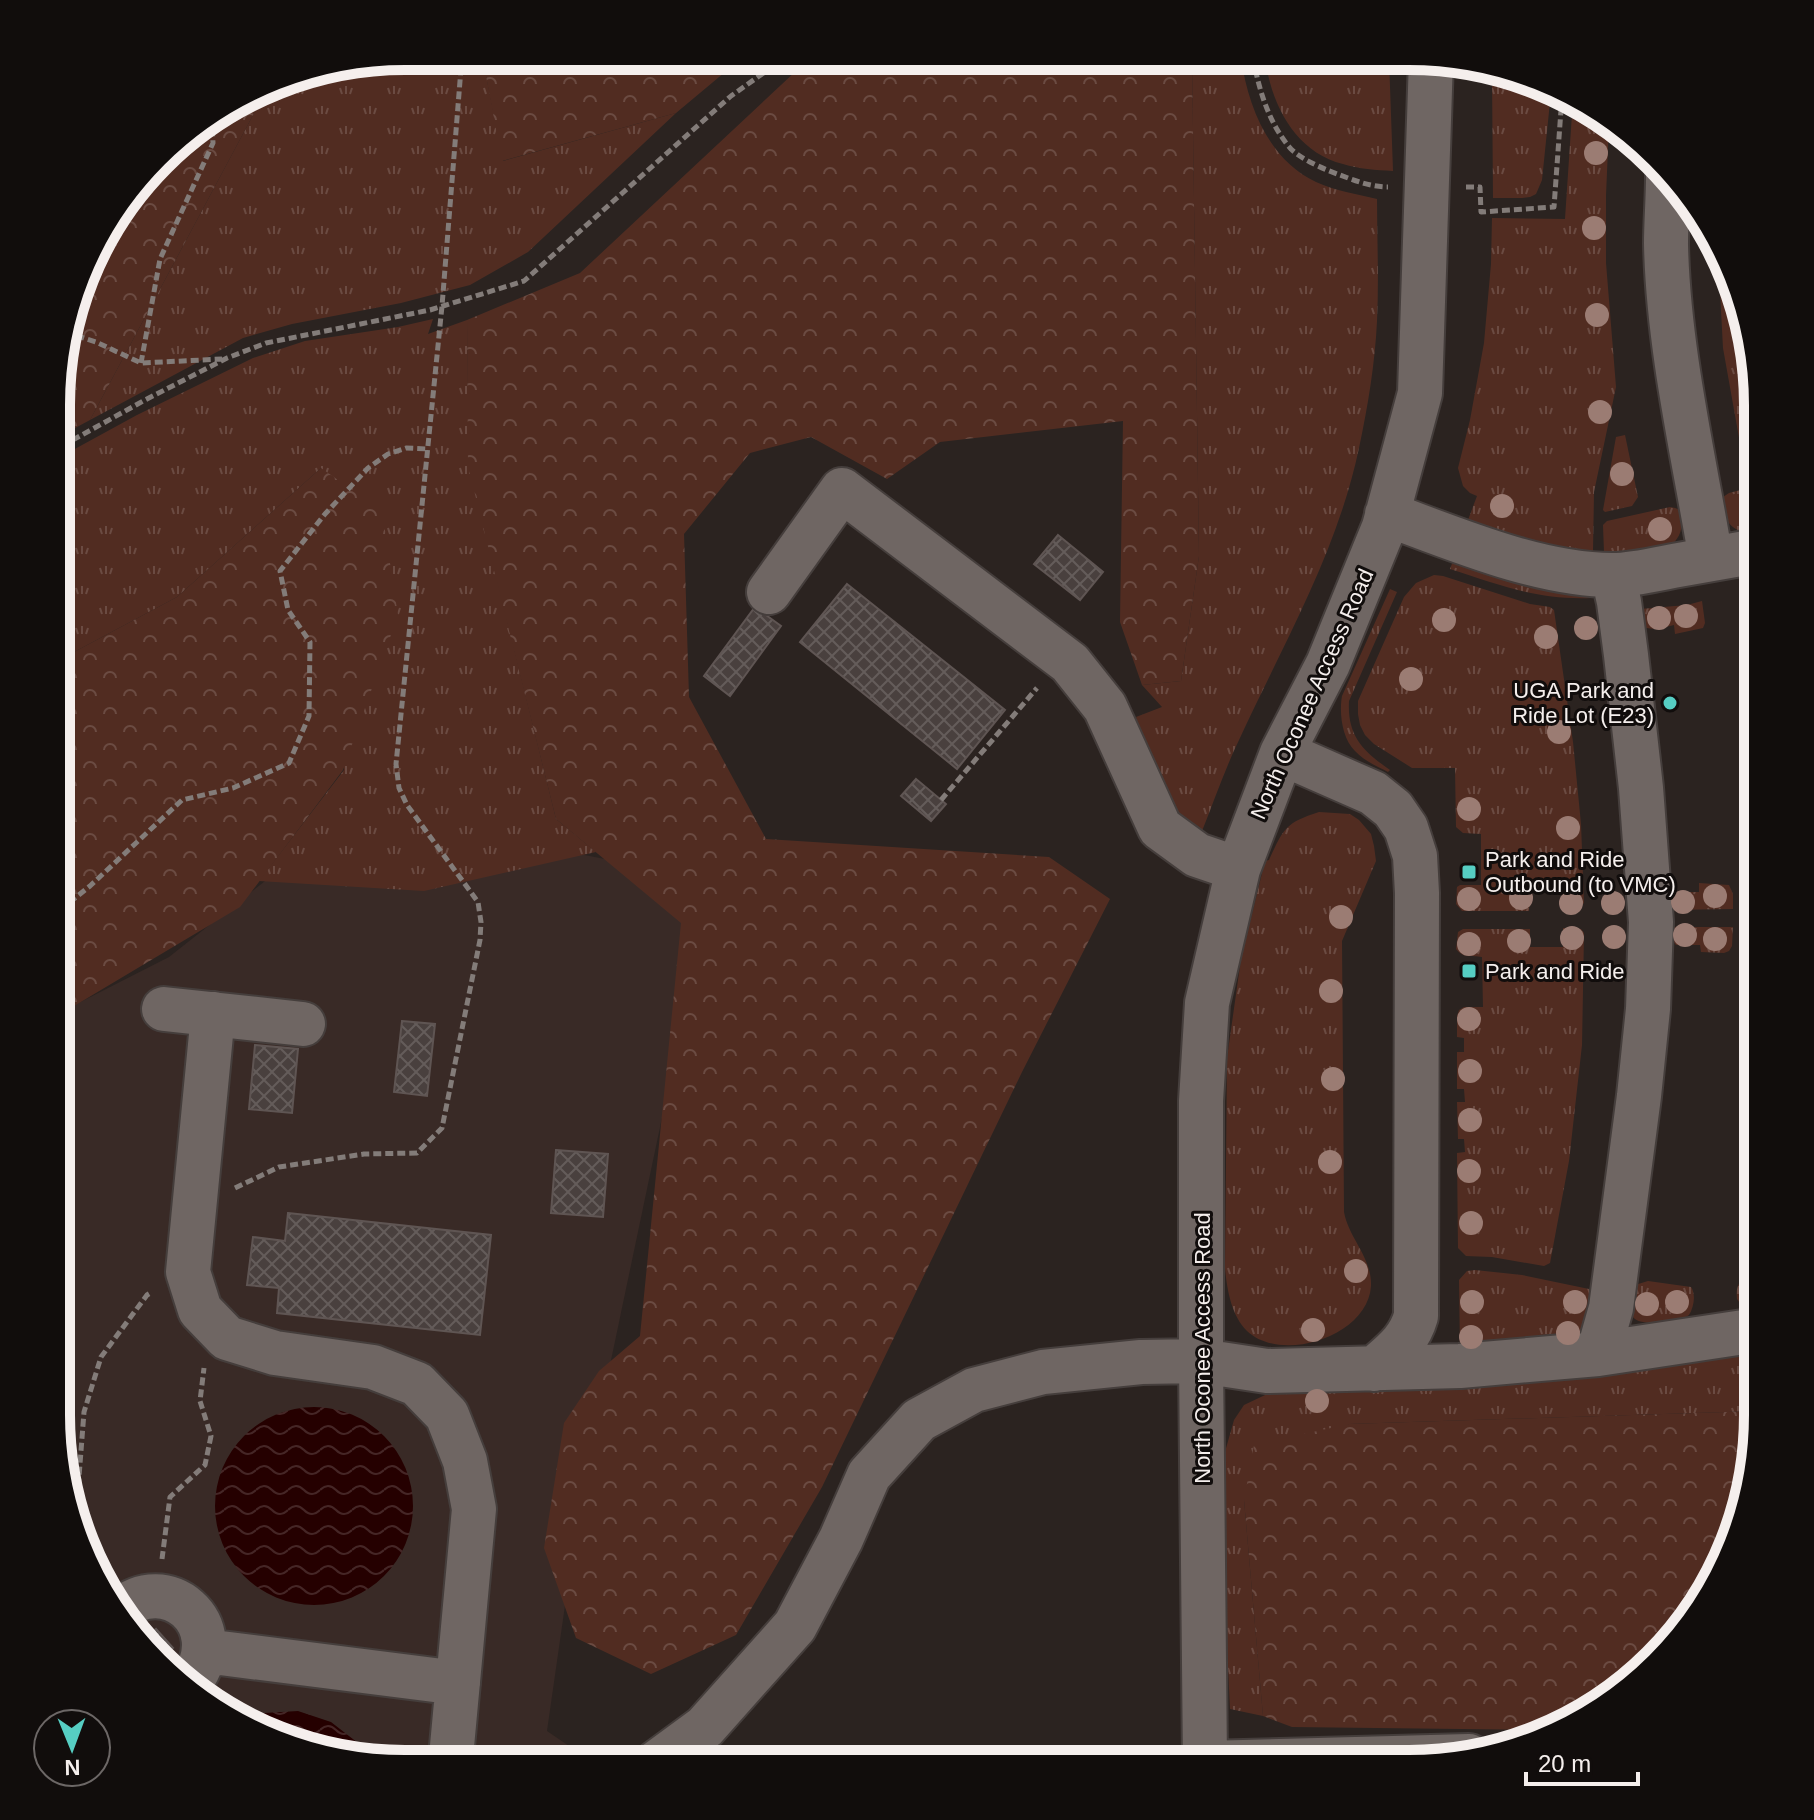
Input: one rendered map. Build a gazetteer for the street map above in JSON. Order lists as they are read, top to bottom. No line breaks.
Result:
{"streets":{"street":["North Oconee Access Road"]},"places":{"other":["UGA Park and Ride Lot (E23)"],"transit":["Park and Ride Outbound (to VMC)","Park and Ride"]},"scale_bar":"20 m","north":"bottom"}
